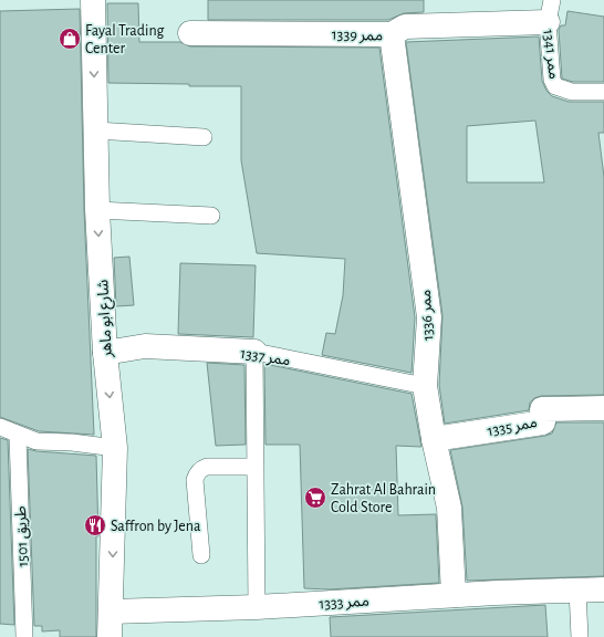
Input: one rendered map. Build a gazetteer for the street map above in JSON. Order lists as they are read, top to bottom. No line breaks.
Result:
{"streets":{"street":["ممر 1339","ممر 1336","شارع ابو ماهر","ممر 1337","ممر 1335","ممر 1333"],"lane":["ممر 1341","طريق 1501"]},"crossings":[["ممر 1339","ممر 1341"],["ممر 1339","ممر 1336"],["ممر 1336","ممر 1337"],["ممر 1336","ممر 1335"],["ممر 1336","ممر 1333"],["شارع ابو ماهر","ممر 1337"],["شارع ابو ماهر","ممر 1333"]],"one_way":["شارع ابو ماهر"],"places":{"shop":["Fayal Trading Center"],"supermarket":["Zahrat Al Bahrain Cold Store"],"restaurant":["Saffron by Jena"]}}
